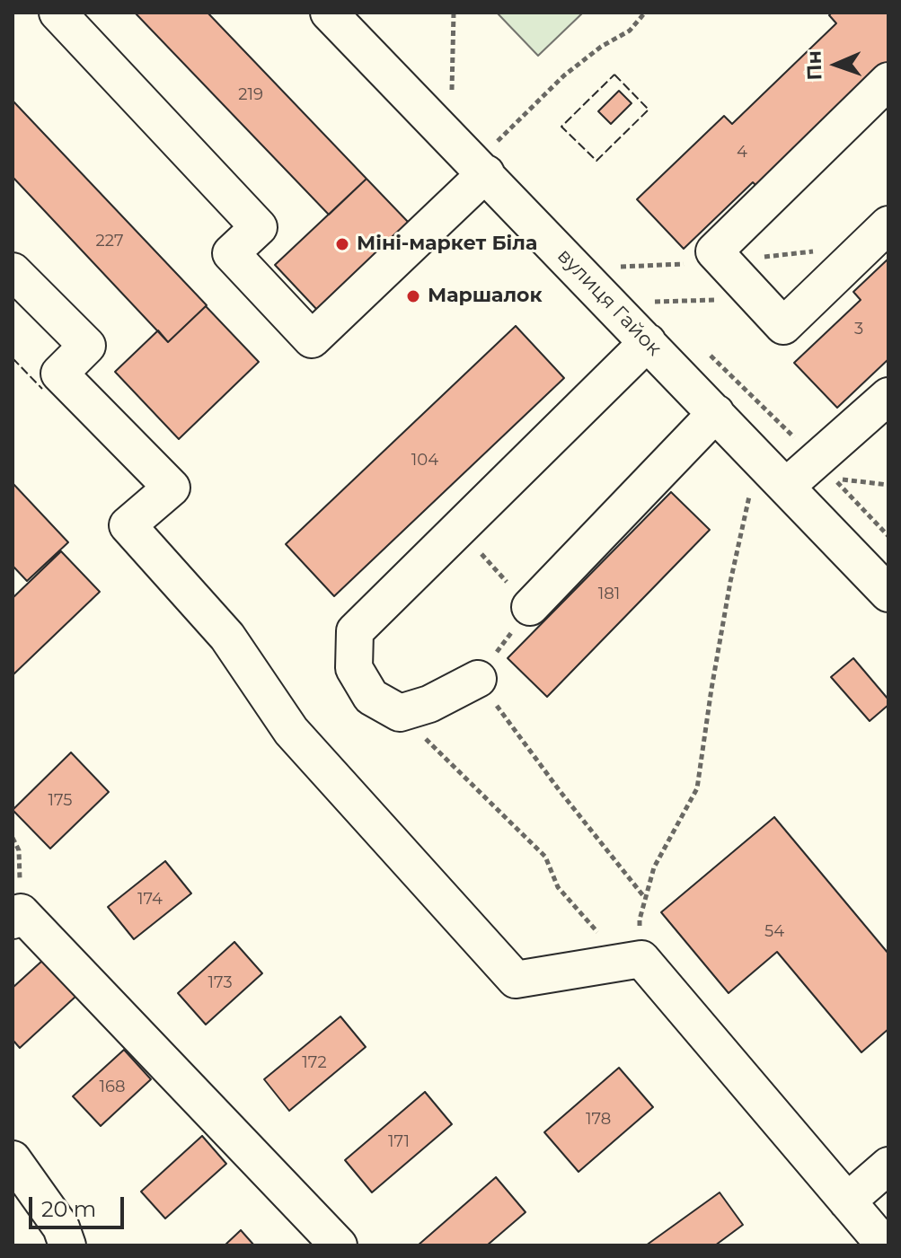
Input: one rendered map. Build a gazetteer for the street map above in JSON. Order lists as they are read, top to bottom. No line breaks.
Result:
{"streets":{"street":["вулиця Гайок"]},"places":["Міні-маркет Біла","Маршалок"],"house_numbers":["219","4","227","3","104","181","175","174","54","173","172","168","178","171"],"scale_bar":"20 m","north":"left"}
